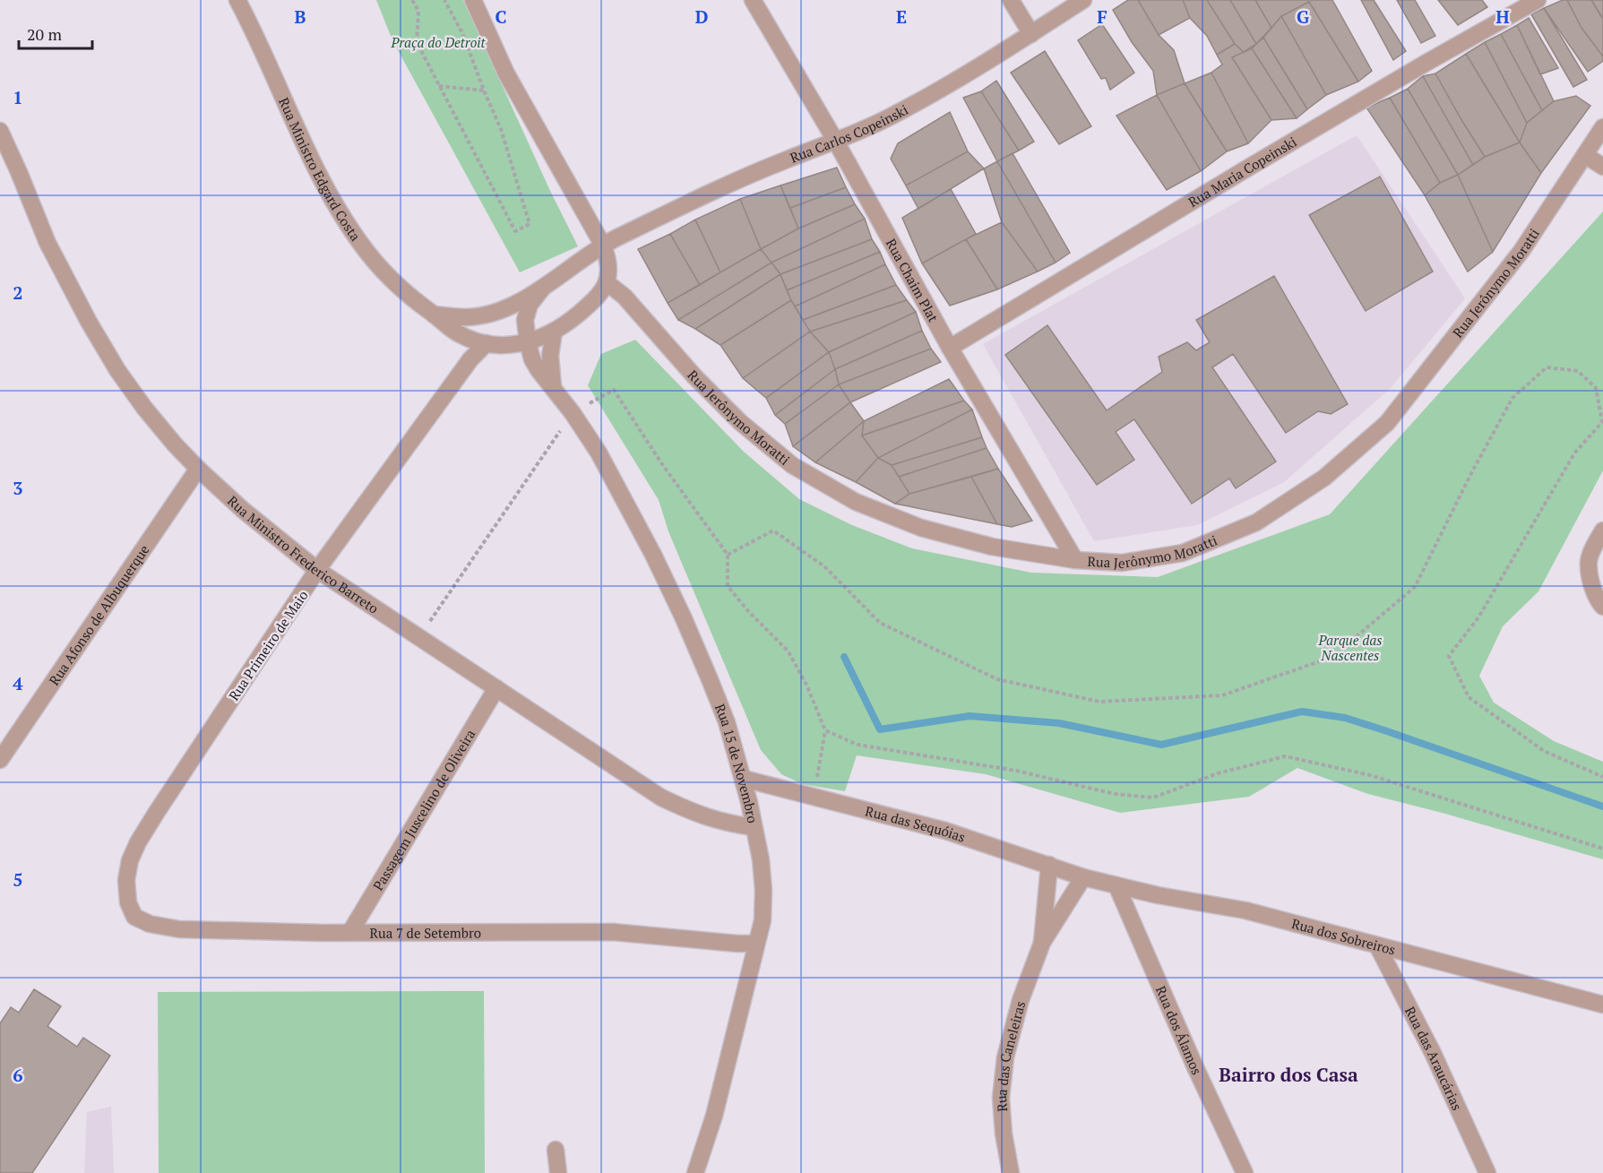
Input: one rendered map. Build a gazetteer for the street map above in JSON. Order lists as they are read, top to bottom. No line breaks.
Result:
{"streets":{"street":["Rua Carlos Copeinski","Rua Ministro Edgard Costa","Rua Maria Copeinski","Rua Chaim Plat","Rua Jerônymo Moratti","Rua Ministro Frederico Barreto","Rua Afonso de Albuquerque","Rua Primeiro de Maio","Rua 15 de Novembro","Passagem Juscelino de Oliveira","Rua das Sequóias","Rua 7 de Setembro","Rua dos Sobreiros","Rua dos Álamos","Rua das Caneleiras","Rua das Araucárias"]},"crossings":[["Rua Carlos Copeinski","Rua Ministro Edgard Costa"],["Rua Carlos Copeinski","Rua Chaim Plat"],["Rua Maria Copeinski","Rua Chaim Plat"],["Rua Chaim Plat","Rua Jerônymo Moratti"],["Rua Ministro Frederico Barreto","Rua Afonso de Albuquerque"],["Rua Ministro Frederico Barreto","Rua Primeiro de Maio"],["Rua Ministro Frederico Barreto","Rua 15 de Novembro"],["Rua Ministro Frederico Barreto","Passagem Juscelino de Oliveira"],["Rua Primeiro de Maio","Rua 7 de Setembro"],["Rua 15 de Novembro","Rua das Sequóias"],["Rua 15 de Novembro","Rua 7 de Setembro"],["Passagem Juscelino de Oliveira","Rua 7 de Setembro"],["Rua das Sequóias","Rua dos Sobreiros"],["Rua das Sequóias","Rua das Caneleiras"],["Rua dos Sobreiros","Rua dos Álamos"],["Rua dos Sobreiros","Rua das Caneleiras"],["Rua dos Sobreiros","Rua das Araucárias"]],"districts":["Bairro dos Casa"],"parks":["Praça do Detroit","Parque das Nascentes"],"scale_bar":"20 m","grid":{"columns":["B","C","D","E","F","G","H"],"rows":["1","2","3","4","5","6"]}}
